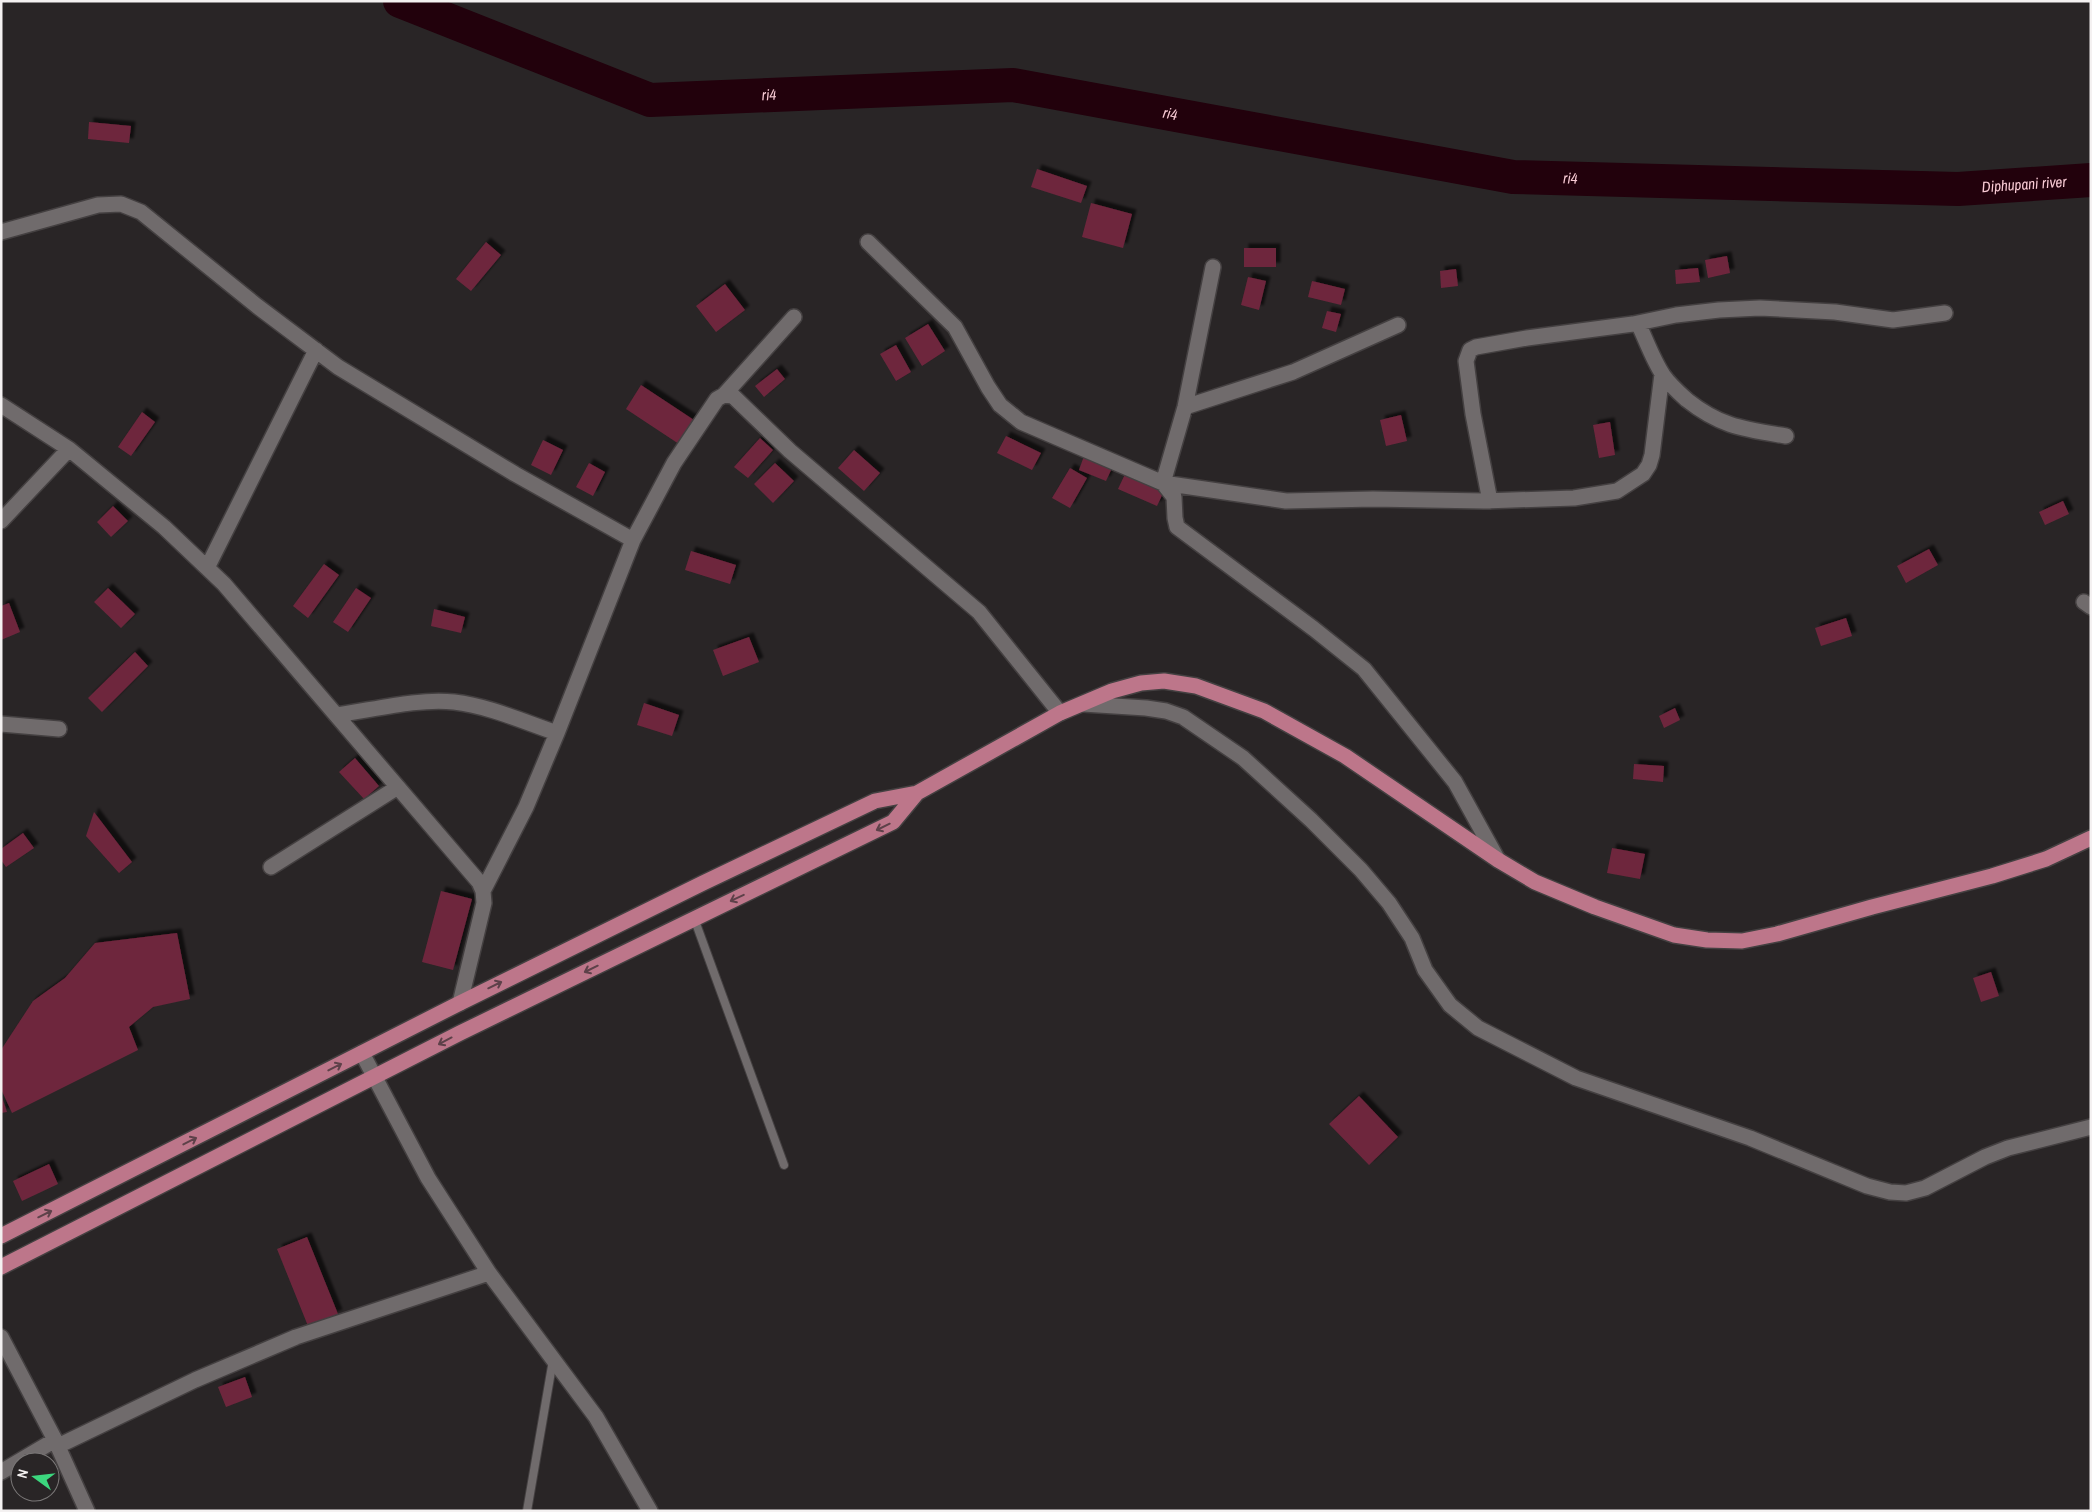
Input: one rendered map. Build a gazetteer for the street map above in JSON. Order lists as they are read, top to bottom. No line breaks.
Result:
{"water":["ri4","Diphupani river"],"north":"left"}
